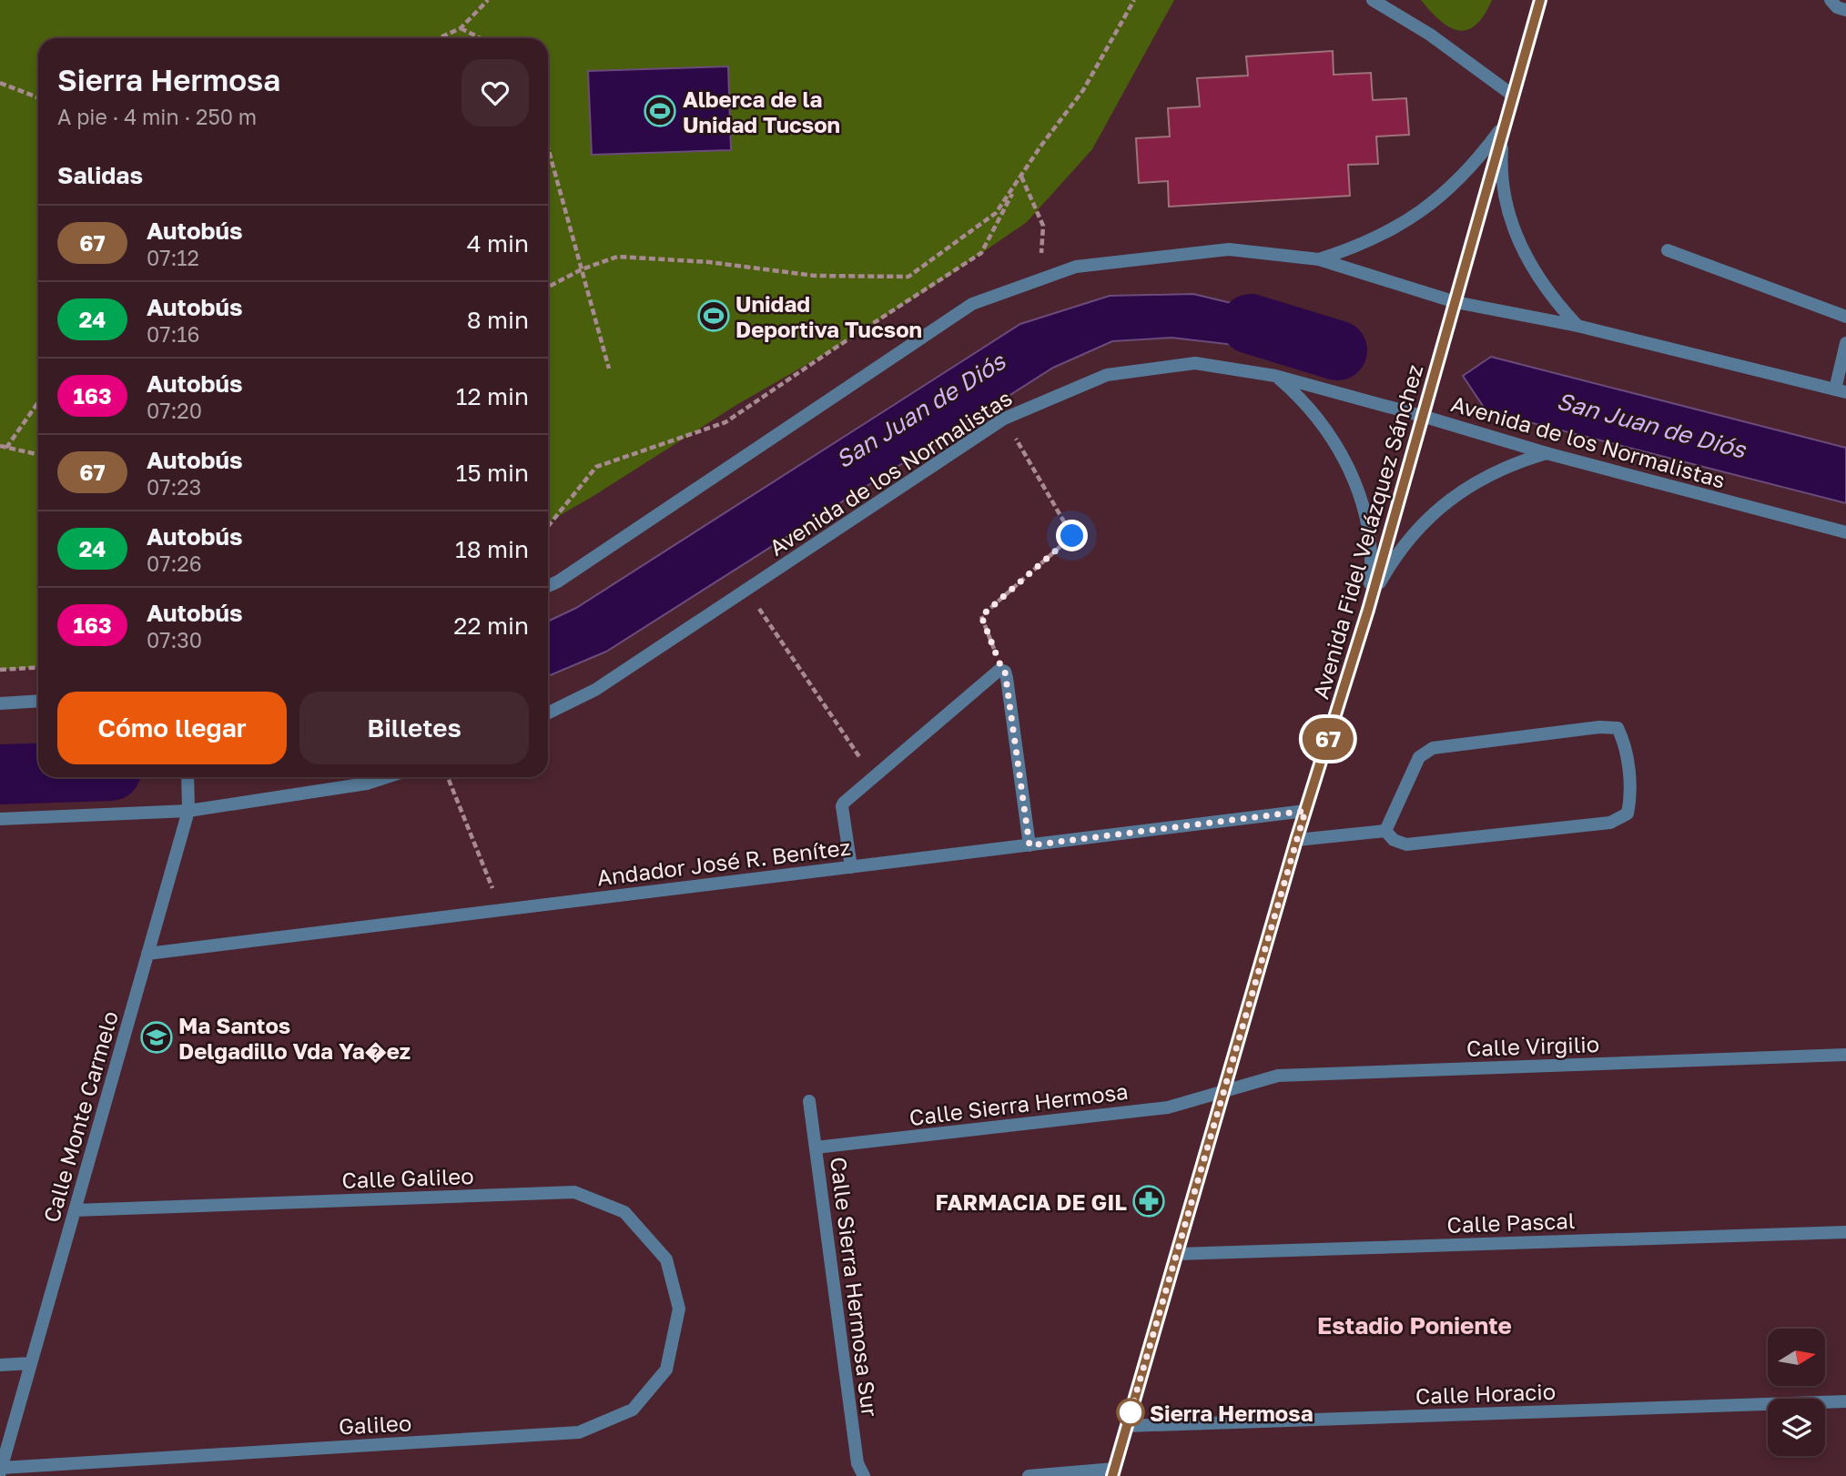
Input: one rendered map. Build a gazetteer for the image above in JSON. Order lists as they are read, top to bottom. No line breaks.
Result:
{"streets":{"street":["Avenida de los Normalistas","Avenida Fidel Velázquez Sánchez","Andador José R. Benítez","Calle Virgilio","Calle Sierra Hermosa","Calle Monte Carmelo","Calle Galileo","Calle Pascal","Calle Sierra Hermosa Sur","Calle Horacio","Galileo"]},"crossings":[["Avenida de los Normalistas","Avenida Fidel Velázquez Sánchez"],["Avenida Fidel Velázquez Sánchez","Andador José R. Benítez"],["Avenida Fidel Velázquez Sánchez","Calle Virgilio"],["Avenida Fidel Velázquez Sánchez","Calle Sierra Hermosa"],["Avenida Fidel Velázquez Sánchez","Calle Pascal"],["Avenida Fidel Velázquez Sánchez","Calle Horacio"],["Andador José R. Benítez","Calle Monte Carmelo"],["Calle Virgilio","Calle Sierra Hermosa"],["Calle Sierra Hermosa","Calle Sierra Hermosa Sur"],["Calle Monte Carmelo","Calle Galileo"],["Calle Monte Carmelo","Galileo"],["Calle Galileo","Galileo"]],"districts":["Estadio Poniente"],"water":["San Juan de Diós"],"places":{"sports":["Alberca de la Unidad Tucson","Unidad Deportiva Tucson"],"school or university":["Ma Santos Delgadillo Vda Ya�ez"],"pharmacy":["FARMACIA DE GIL"],"other":["Sierra Hermosa"]},"lines":["bus line 67"],"north":"right","page":{"on_map":"67","heading":[["Sierra Hermosa","A pie · 4 min · 250 m"],"Salidas"],"list":[{"mark":"67","name":"Autobús","note":"07:12","value":"4 min"},{"mark":"24","name":"Autobús","note":"07:16","value":"8 min"},{"mark":"163","name":"Autobús","note":"07:20","value":"12 min"},{"mark":"67","name":"Autobús","note":"07:23","value":"15 min"},{"mark":"24","name":"Autobús","note":"07:26","value":"18 min"},{"mark":"163","name":"Autobús","note":"07:30","value":"22 min"}],"buttons":["Cómo llegar","Billetes"]}}
